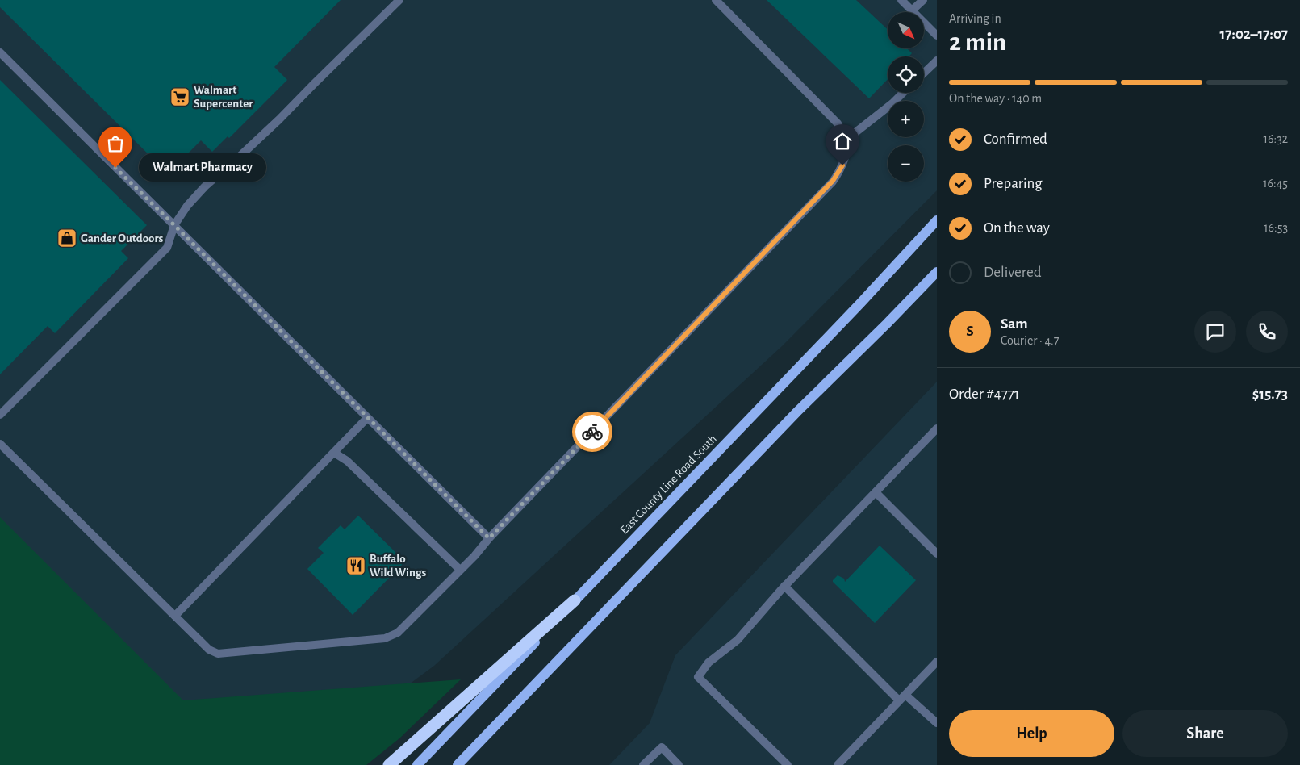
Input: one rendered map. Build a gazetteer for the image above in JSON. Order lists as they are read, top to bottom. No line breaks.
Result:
{"streets":{"main road":["East County Line Road South"]},"places":{"supermarket":["Walmart Supercenter"],"other":["Walmart Pharmacy"],"shop":["Gander Outdoors"],"restaurant":["Buffalo Wild Wings"]},"north":"bottom right","page":{"heading":["2 min","Arriving in","17:02–17:07"],"panel":["Sam","Courier · 4.7","Order #4771","$15.73"],"map_buttons":["+","−"],"bar":"On the way · 140 m","list":[["Confirmed","16:32"],["Preparing","16:45"],["On the way","16:53"],"Delivered"],"bubble":"Walmart Pharmacy","round":"S","buttons":["Help","Share"]}}
